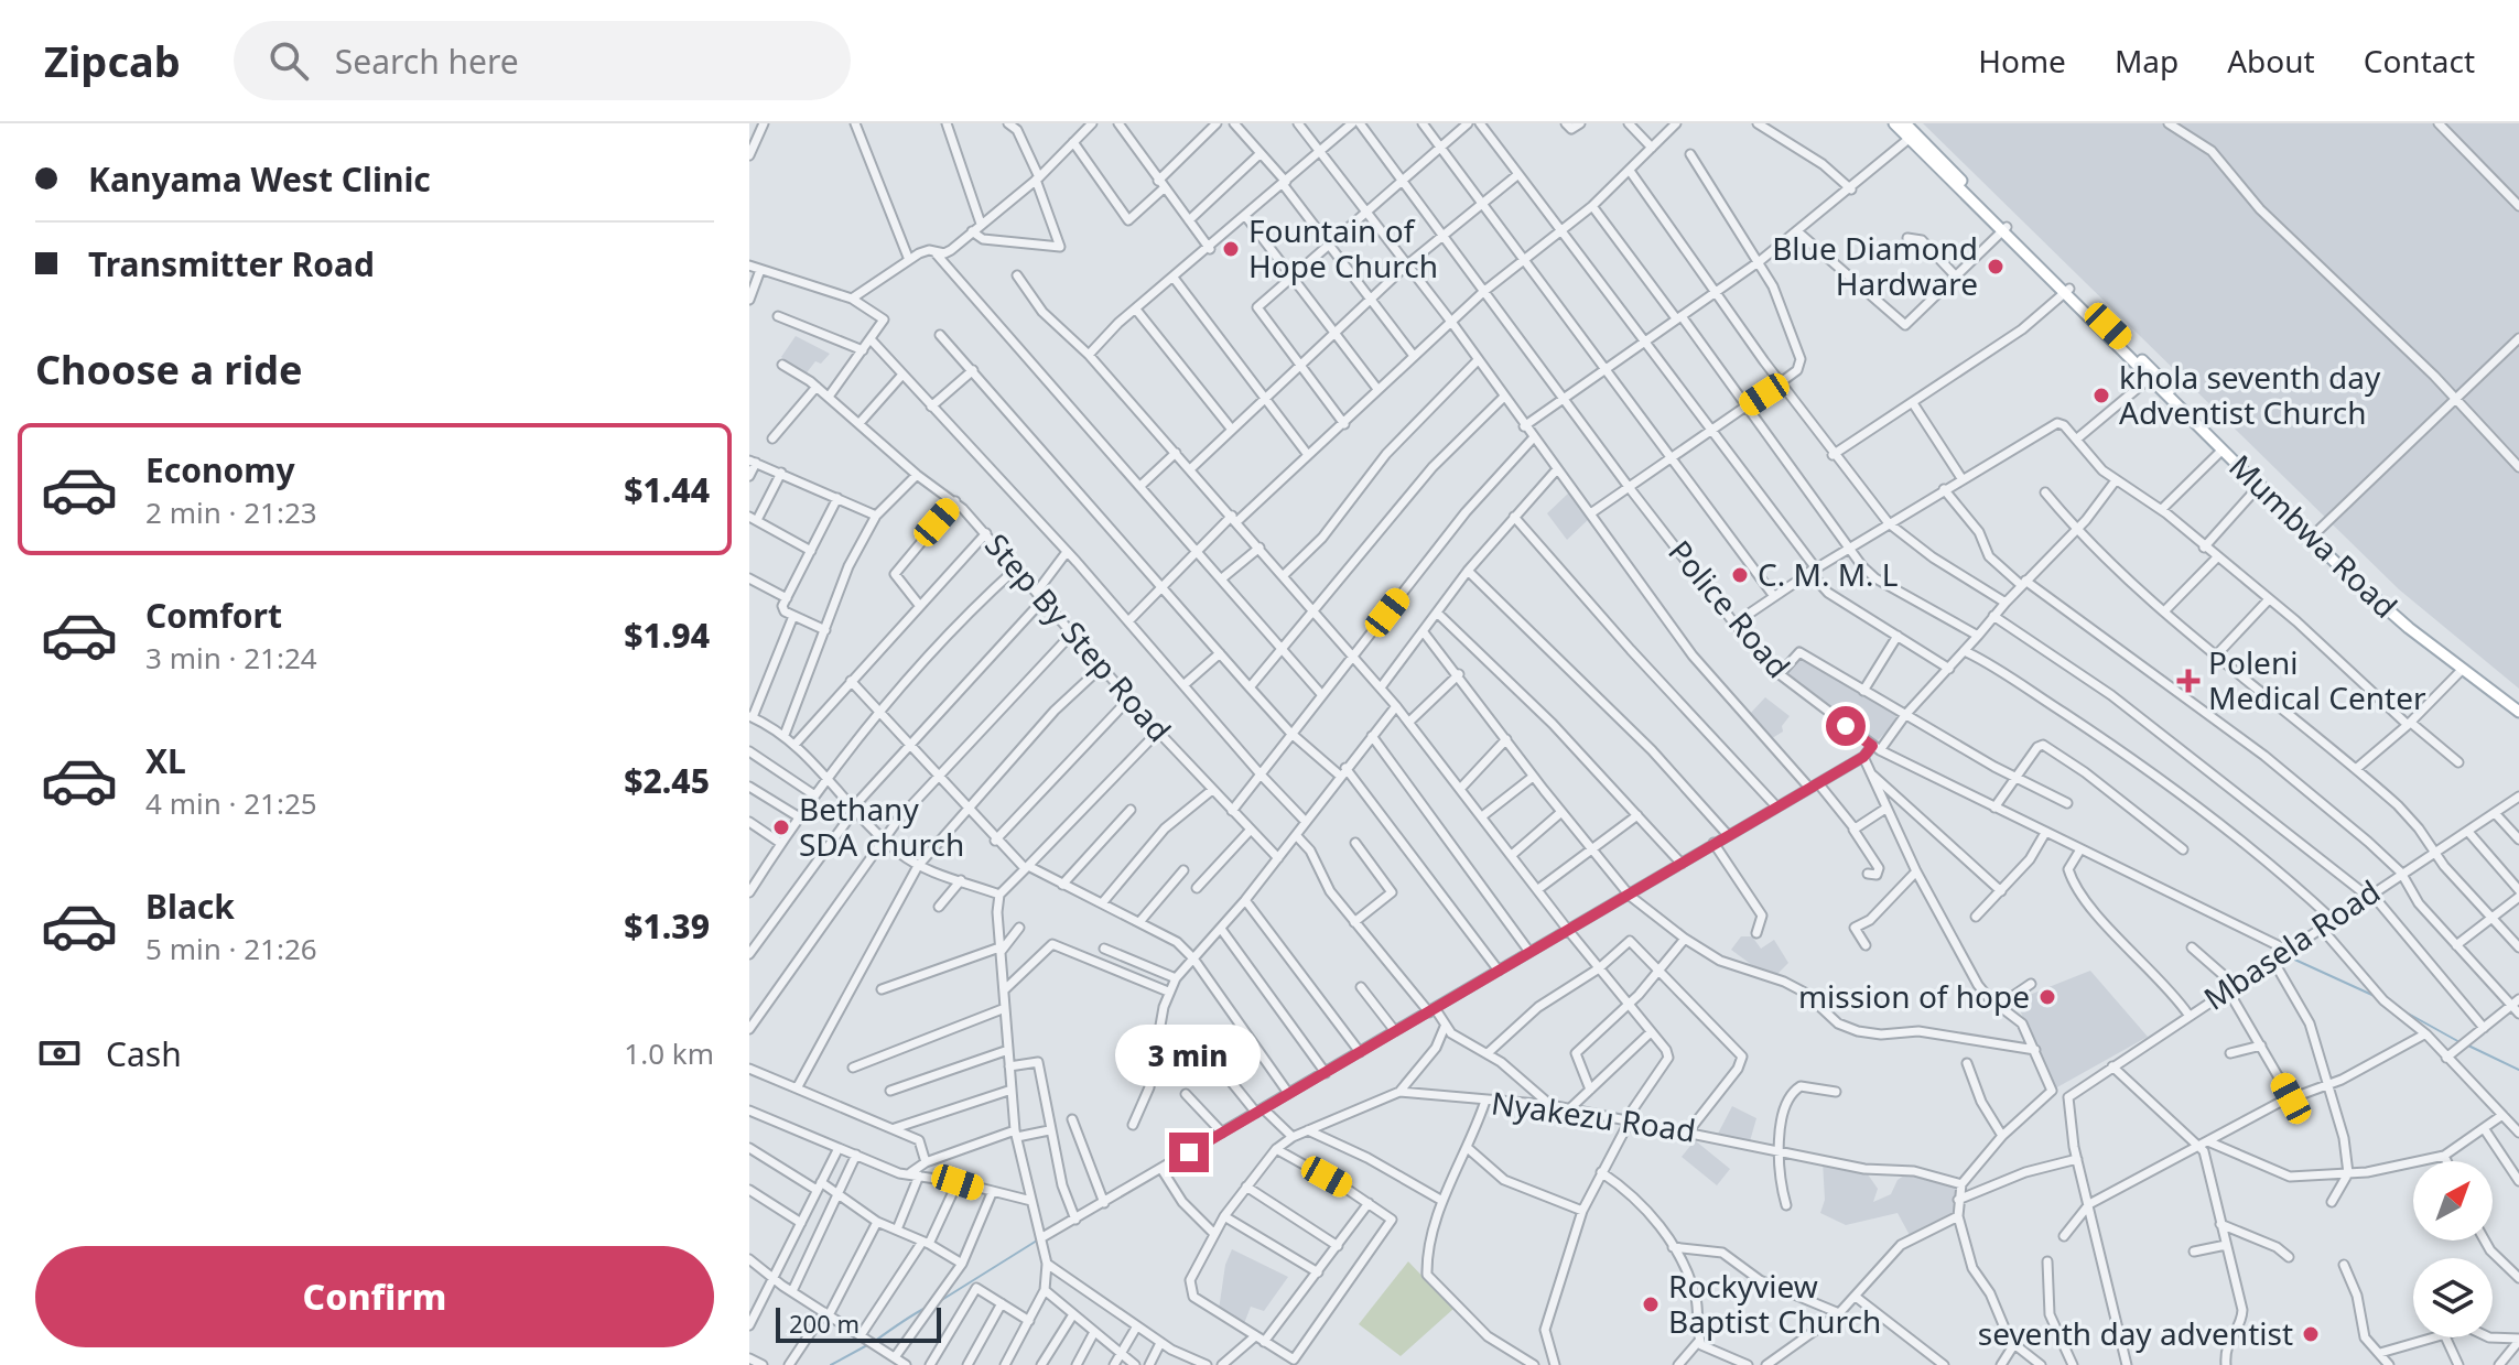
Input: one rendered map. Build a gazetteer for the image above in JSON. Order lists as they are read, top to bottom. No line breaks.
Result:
{"streets":{"main road":["Mumbwa Road"],"street":["Police Road","Step By Step Road","Mbasela Road","Nyakezu Road"]},"crossings":[["Police Road","Mbasela Road"]],"places":{"other":["Fountain of Hope Church","Blue Diamond Hardware","khola seventh day Adventist Church","C. M. M. L","Bethany SDA church","mission of hope","Rockyview Baptist Church","seventh day adventist"],"health":["Poleni Medical Center"]},"scale_bar":"200 m","north":"top right","page":{"header":"Zipcab","search":"Search here","nav":["Home","Map","About","Contact"],"banner":["Kanyama West Clinic","Transmitter Road"],"heading":"Choose a ride","list":[{"name":"Economy","note":"2 min · 21:23","value":"$1.44"},{"name":"Comfort","note":"3 min · 21:24","value":"$1.94"},{"name":"XL","note":"4 min · 21:25","value":"$2.45"},{"name":"Black","note":"5 min · 21:26","value":"$1.39"}],"pay":["Cash","1.0 km"],"bubble":"3 min","buttons":"Confirm","scale":"200 m"}}
